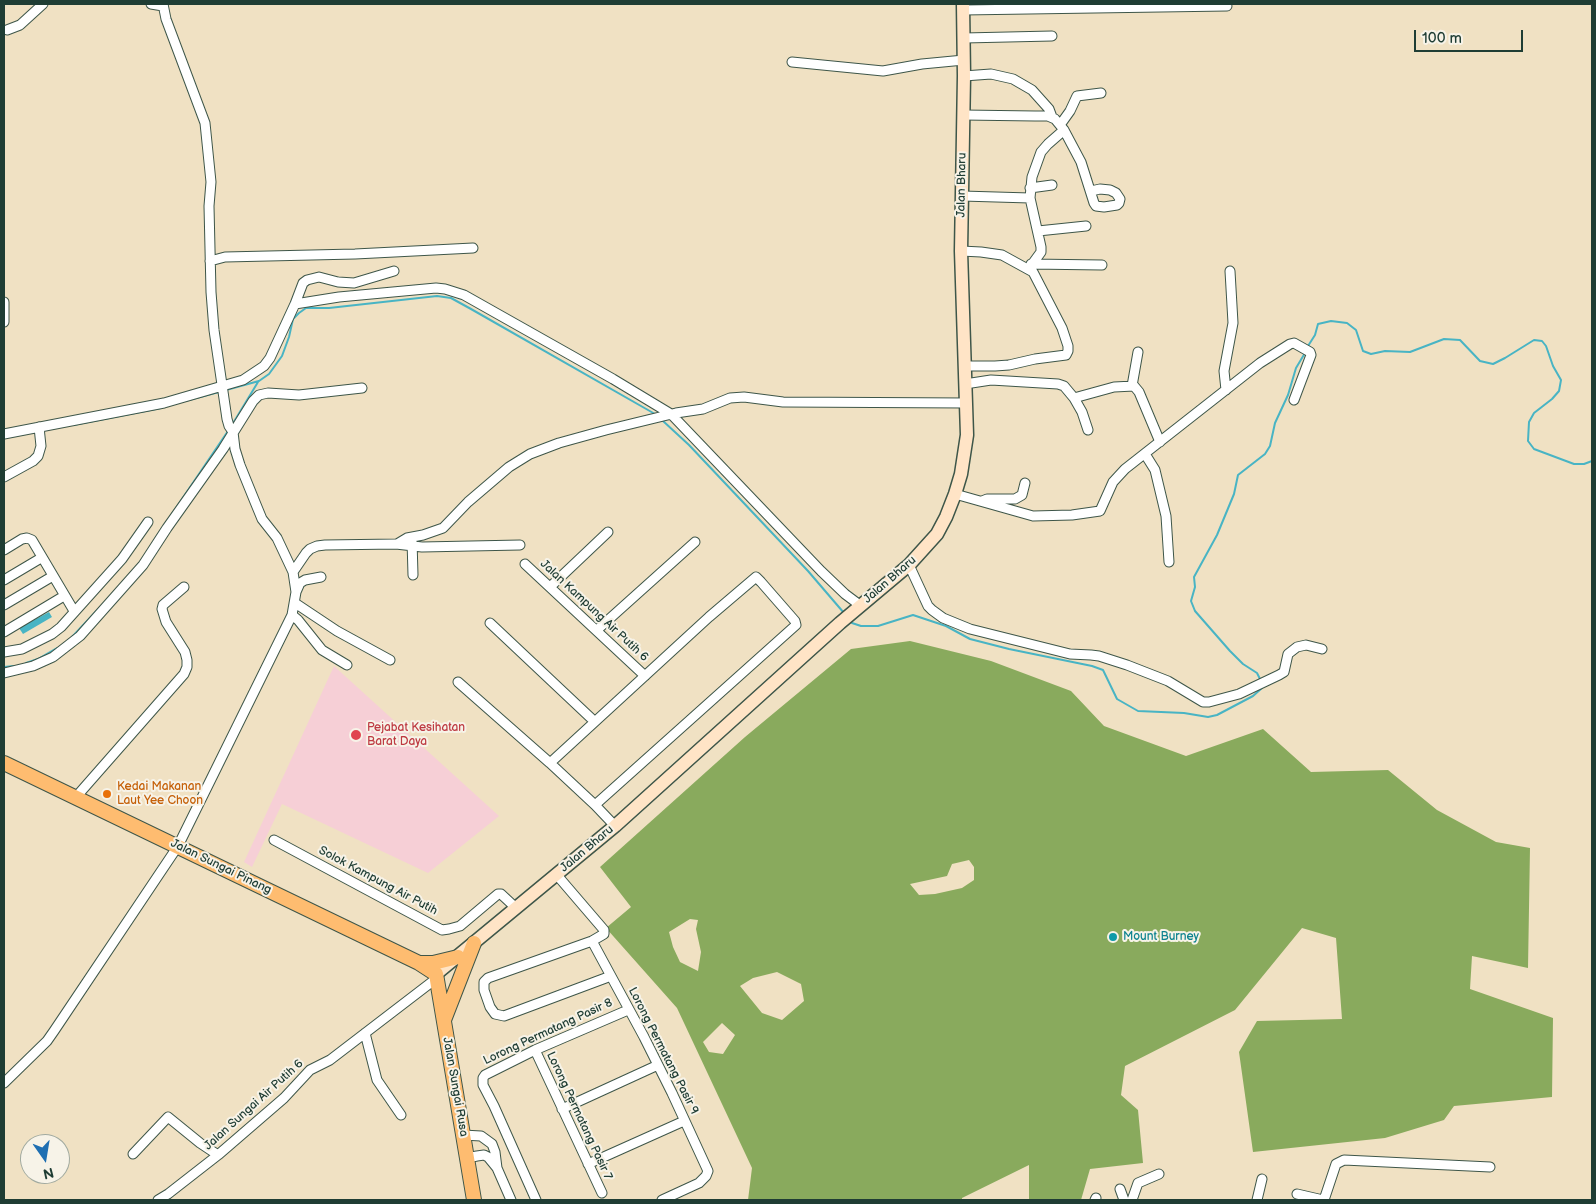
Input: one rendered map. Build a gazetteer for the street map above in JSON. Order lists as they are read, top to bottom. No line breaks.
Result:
{"streets":{"main road":["Jalan Bharu","Jalan Sungai Pinang","Jalan Sungai Rusa"],"street":["Jalan Kampung Air Putih 6","Solok Kampung Air Putih","Lorong Permatang Pasir 8","Lorong Permatang Pasir 9","Jalan Sungai Air Putih 6","Lorong Permatang Pasir 7"]},"crossings":[["Jalan Bharu","Jalan Sungai Pinang"],["Jalan Bharu","Solok Kampung Air Putih"],["Jalan Bharu","Jalan Sungai Rusa"],["Jalan Bharu","Jalan Sungai Air Putih 6"],["Jalan Sungai Pinang","Jalan Sungai Rusa"],["Jalan Sungai Pinang","Jalan Sungai Air Putih 6"],["Lorong Permatang Pasir 8","Lorong Permatang Pasir 9"],["Lorong Permatang Pasir 8","Lorong Permatang Pasir 7"],["Jalan Sungai Rusa","Jalan Sungai Air Putih 6"]],"places":["Pejabat Kesihatan Barat Daya","Kedai Makanan Laut Yee Choon","Mount Burney"],"scale_bar":"100 m","north":"bottom"}
